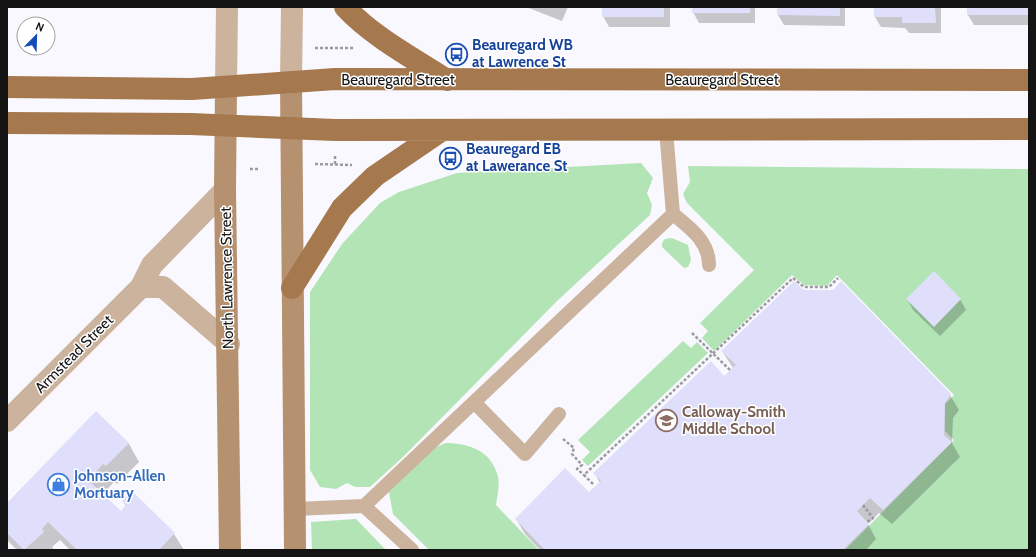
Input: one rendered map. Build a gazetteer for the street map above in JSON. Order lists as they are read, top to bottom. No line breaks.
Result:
{"streets":{"main road":["Beauregard Street"],"street":["North Lawrence Street","Armstead Street"]},"crossings":[["Beauregard Street","North Lawrence Street"],["North Lawrence Street","Armstead Street"]],"places":{"bus stop":["Beauregard WB at Lawrence St","Beauregard EB at Lawerance St"],"school or university":["Calloway-Smith Middle School"],"shop":["Johnson-Allen Mortuary"]},"north":"top right"}
